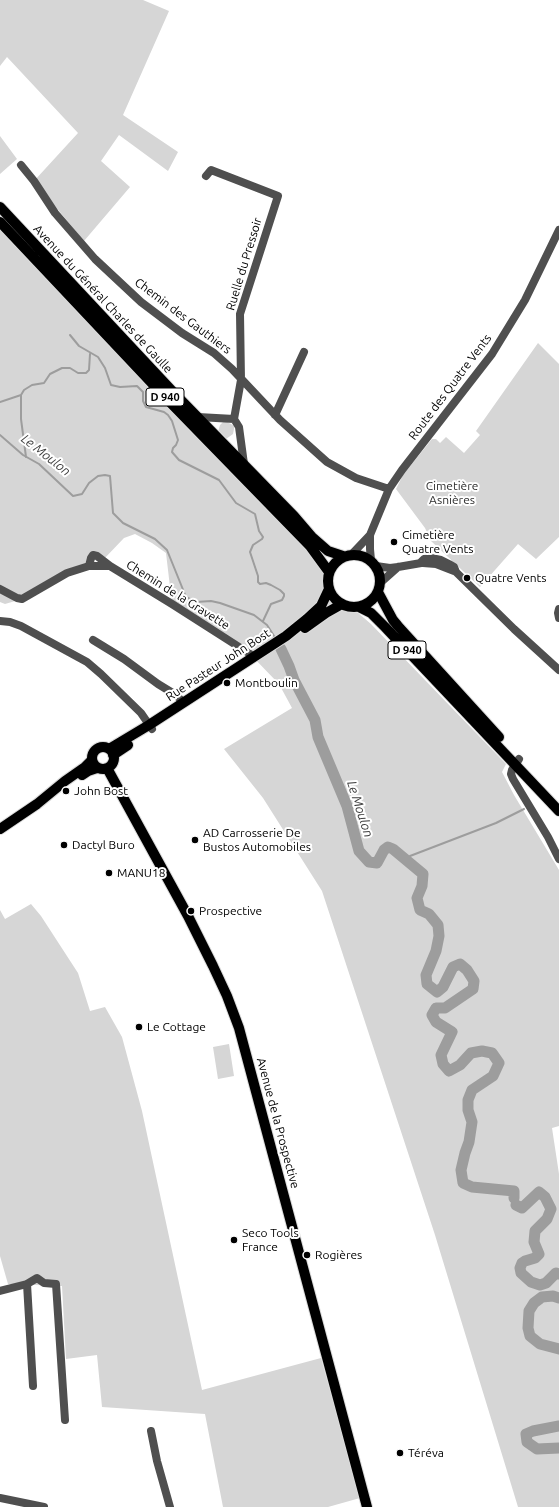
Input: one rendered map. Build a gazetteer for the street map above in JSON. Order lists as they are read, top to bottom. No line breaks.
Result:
{"streets":{"main road":["Avenue du Général Charles de Gaulle","D 940","Rue Pasteur John Bost","Avenue de la Prospective"],"street":["Ruelle du Pressoir","Chemin des Gauthiers","Route des Quatre Vents","Chemin de la Gravette"]},"crossings":[["Ruelle du Pressoir","Chemin des Gauthiers"],["Avenue du Général Charles de Gaulle","D 940"],["Avenue du Général Charles de Gaulle","Rue Pasteur John Bost"],["Chemin des Gauthiers","Route des Quatre Vents"],["D 940","Rue Pasteur John Bost"],["Chemin de la Gravette","Rue Pasteur John Bost"],["Rue Pasteur John Bost","Avenue de la Prospective"]],"water":["Le Moulon"],"parks":["Cimetière Asnières"],"places":["Cimetière Quatre Vents","Quatre Vents","Montboulin","John Bost","AD Carrosserie De Bustos Automobiles","Dactyl Buro","MANU18","Prospective","Le Cottage","Seco Tools France","Rogières","Téréva"]}
